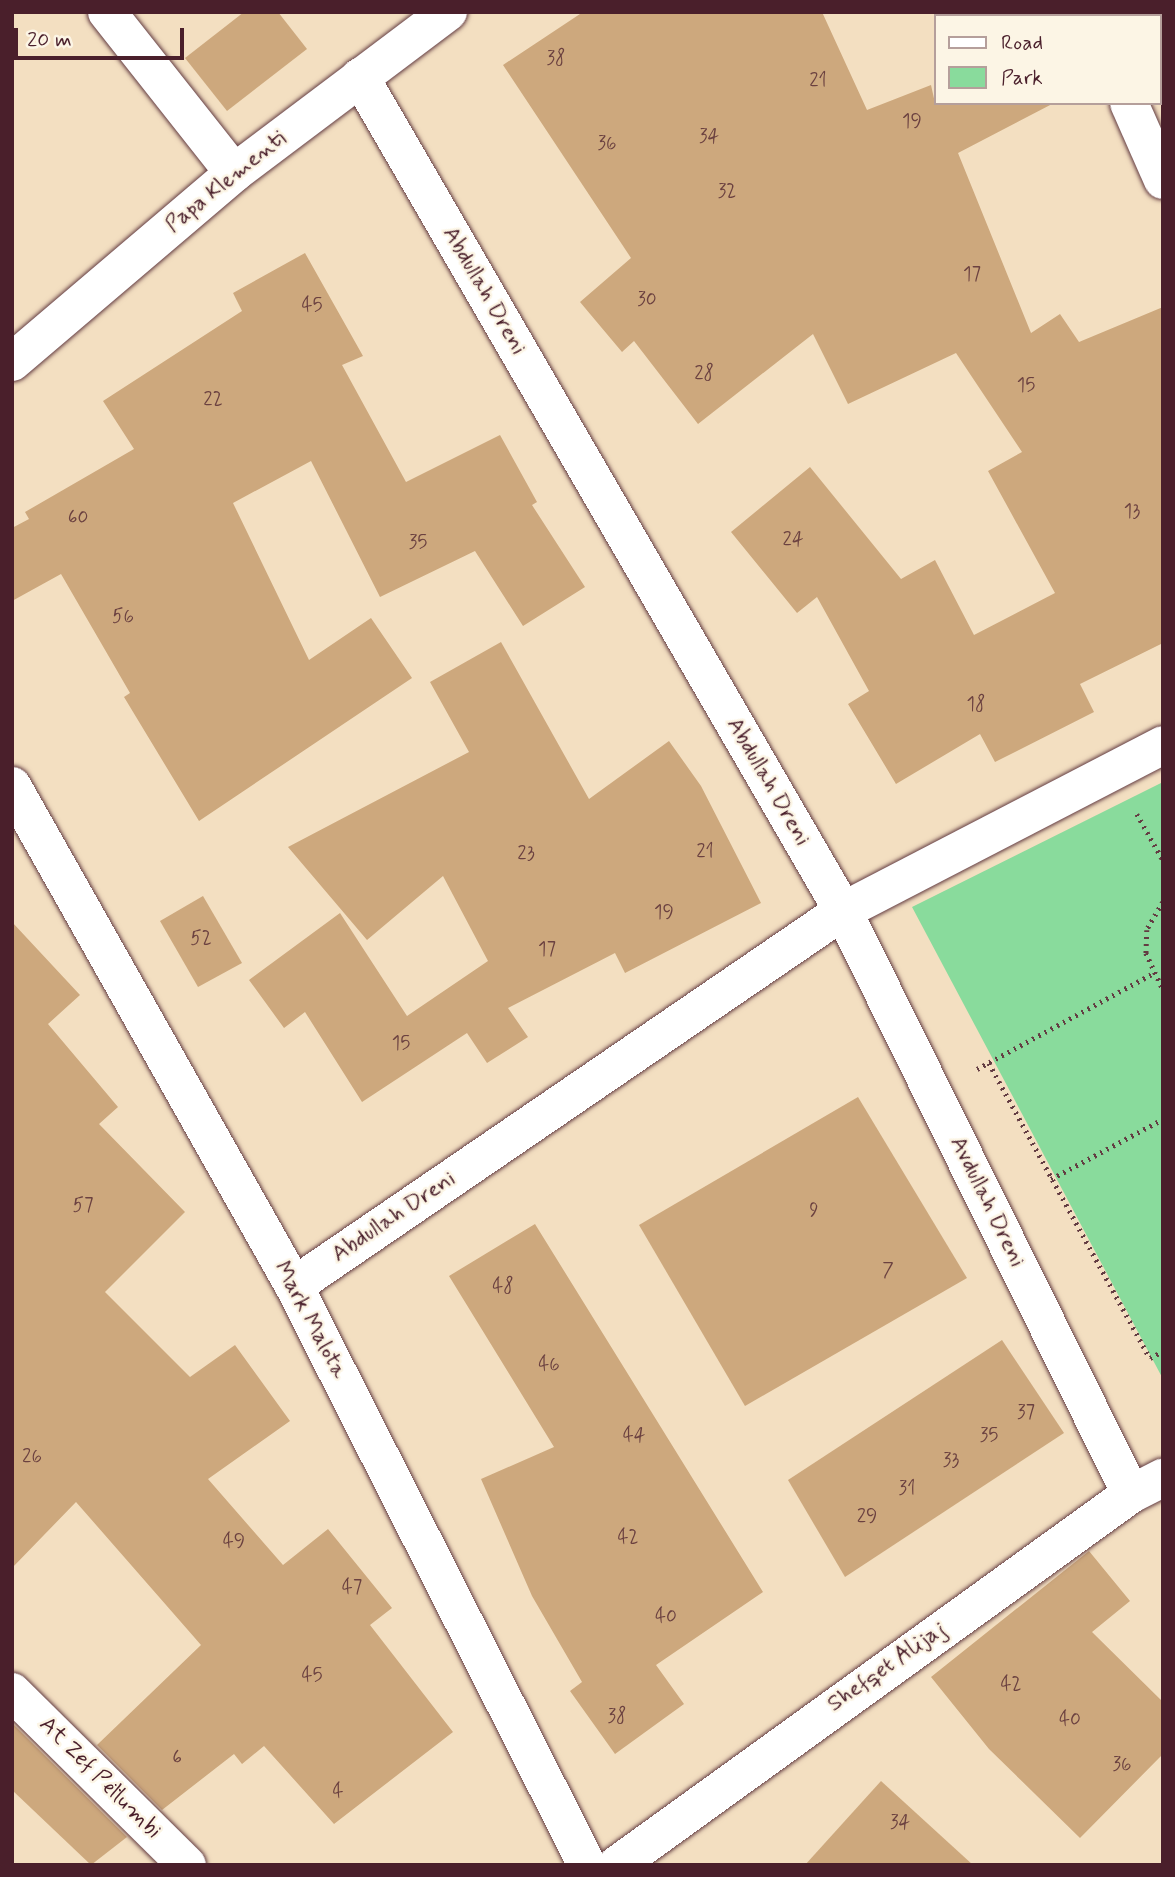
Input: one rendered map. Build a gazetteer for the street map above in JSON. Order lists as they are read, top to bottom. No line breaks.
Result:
{"streets":{"street":["Papa Klementi","Abdullah Dreni","Avdullah Dreni","Mark Malota","Shefqet Alijaj","At Zef Pëllumbi"]},"crossings":[["Papa Klementi","Abdullah Dreni"],["Abdullah Dreni","Avdullah Dreni"],["Abdullah Dreni","Mark Malota"],["Avdullah Dreni","Shefqet Alijaj"]],"house_numbers":["38","21","19","34","36","32","17","30","45","28","15","22","13","60","24","35","56","18","21","23","19","52","17","15","57","9","7","48","46","37","44","35","26","33","31","29","42","49","47","40","45","42","38","40","6","36","4","34"],"legend":["Road","Park"],"scale_bar":"20 m"}
